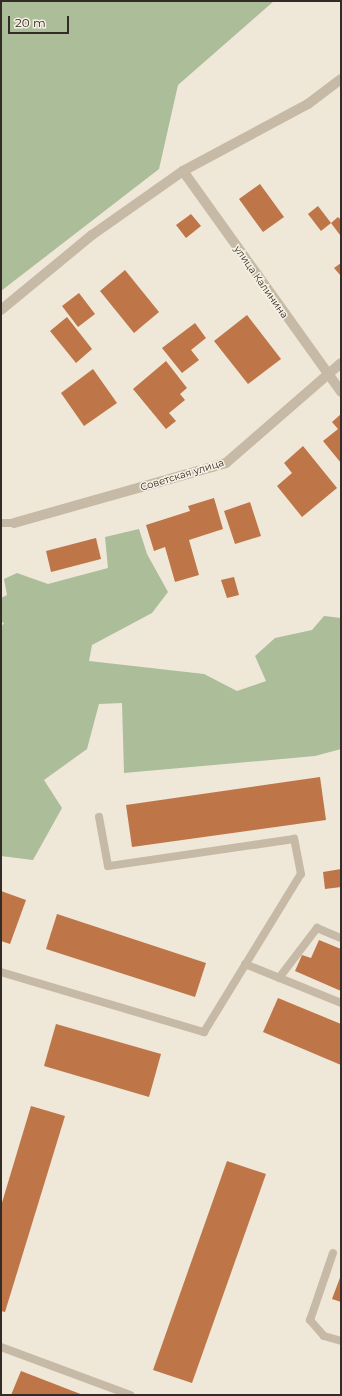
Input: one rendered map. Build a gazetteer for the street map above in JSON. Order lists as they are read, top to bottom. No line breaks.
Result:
{"streets":{"street":["улица Калинина","Советская улица"]},"crossings":[["улица Калинина","Советская улица"]],"scale_bar":"20 m"}
